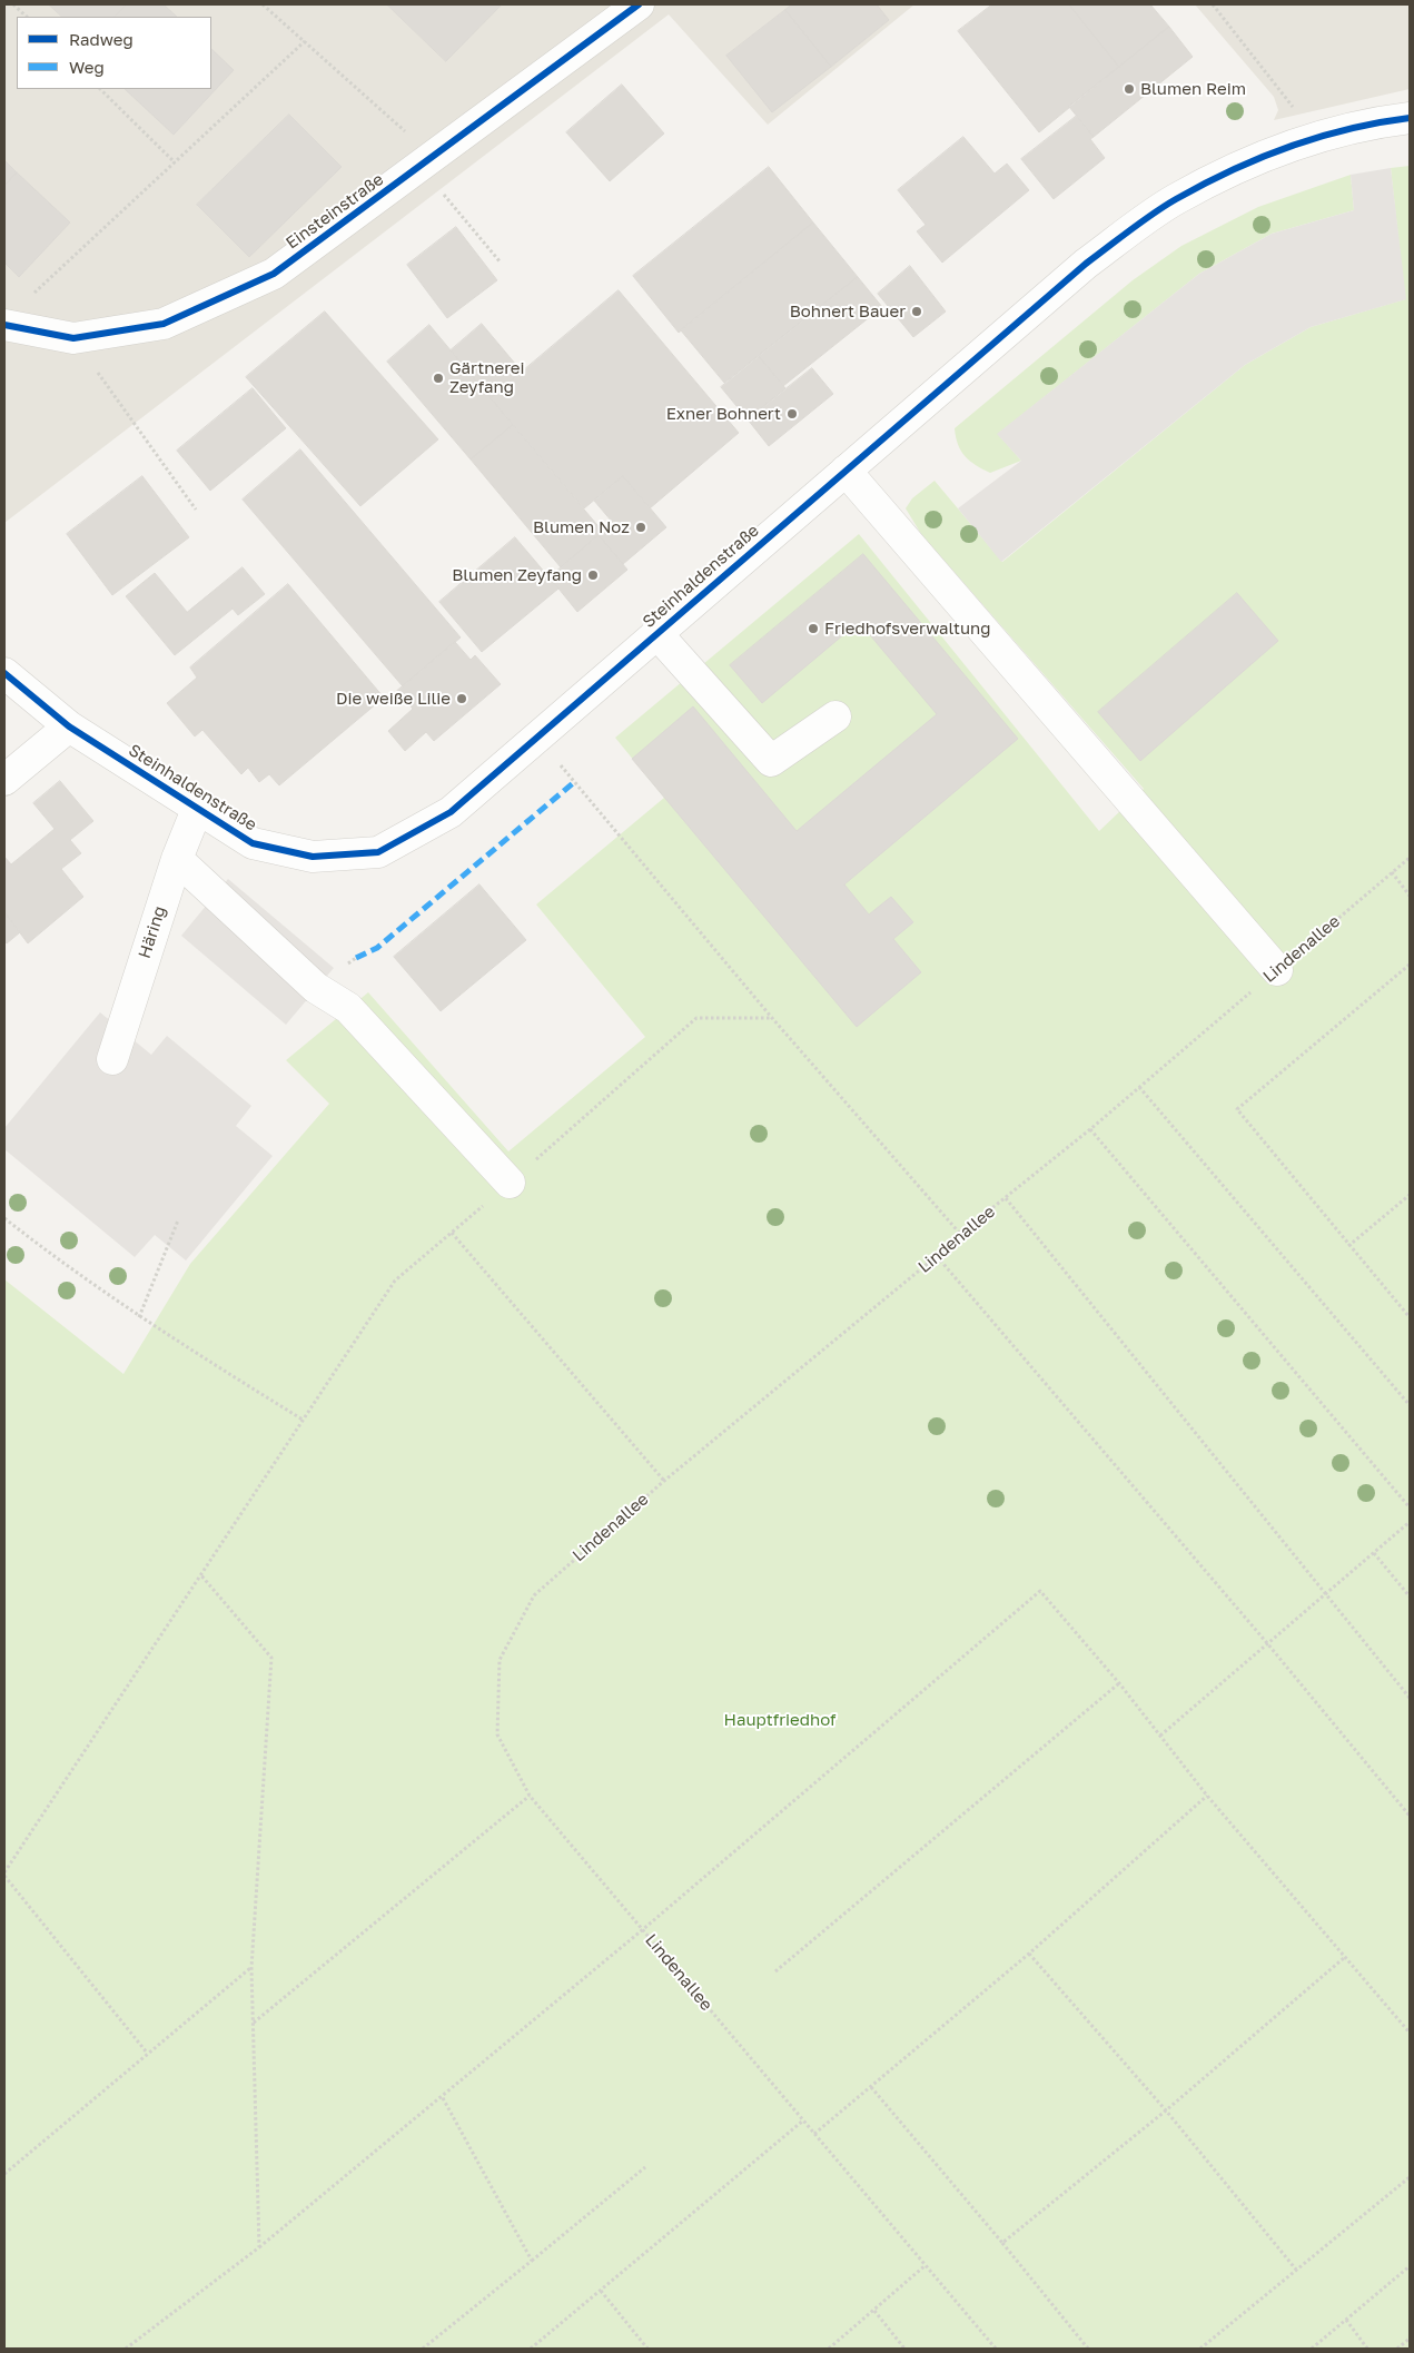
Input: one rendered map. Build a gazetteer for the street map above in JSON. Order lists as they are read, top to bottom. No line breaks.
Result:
{"streets":{"street":["Einsteinstraße","Steinhaldenstraße","Häring"],"path":["Lindenallee"]},"crossings":[["Steinhaldenstraße","Häring"]],"parks":["Hauptfriedhof"],"places":["Blumen Reim","Bohnert Bauer","Gärtnerei Zeyfang","Exner Bohnert","Blumen Noz","Blumen Zeyfang","Friedhofsverwaltung","Die weiße Lilie"],"legend":["Radweg","Weg"]}
